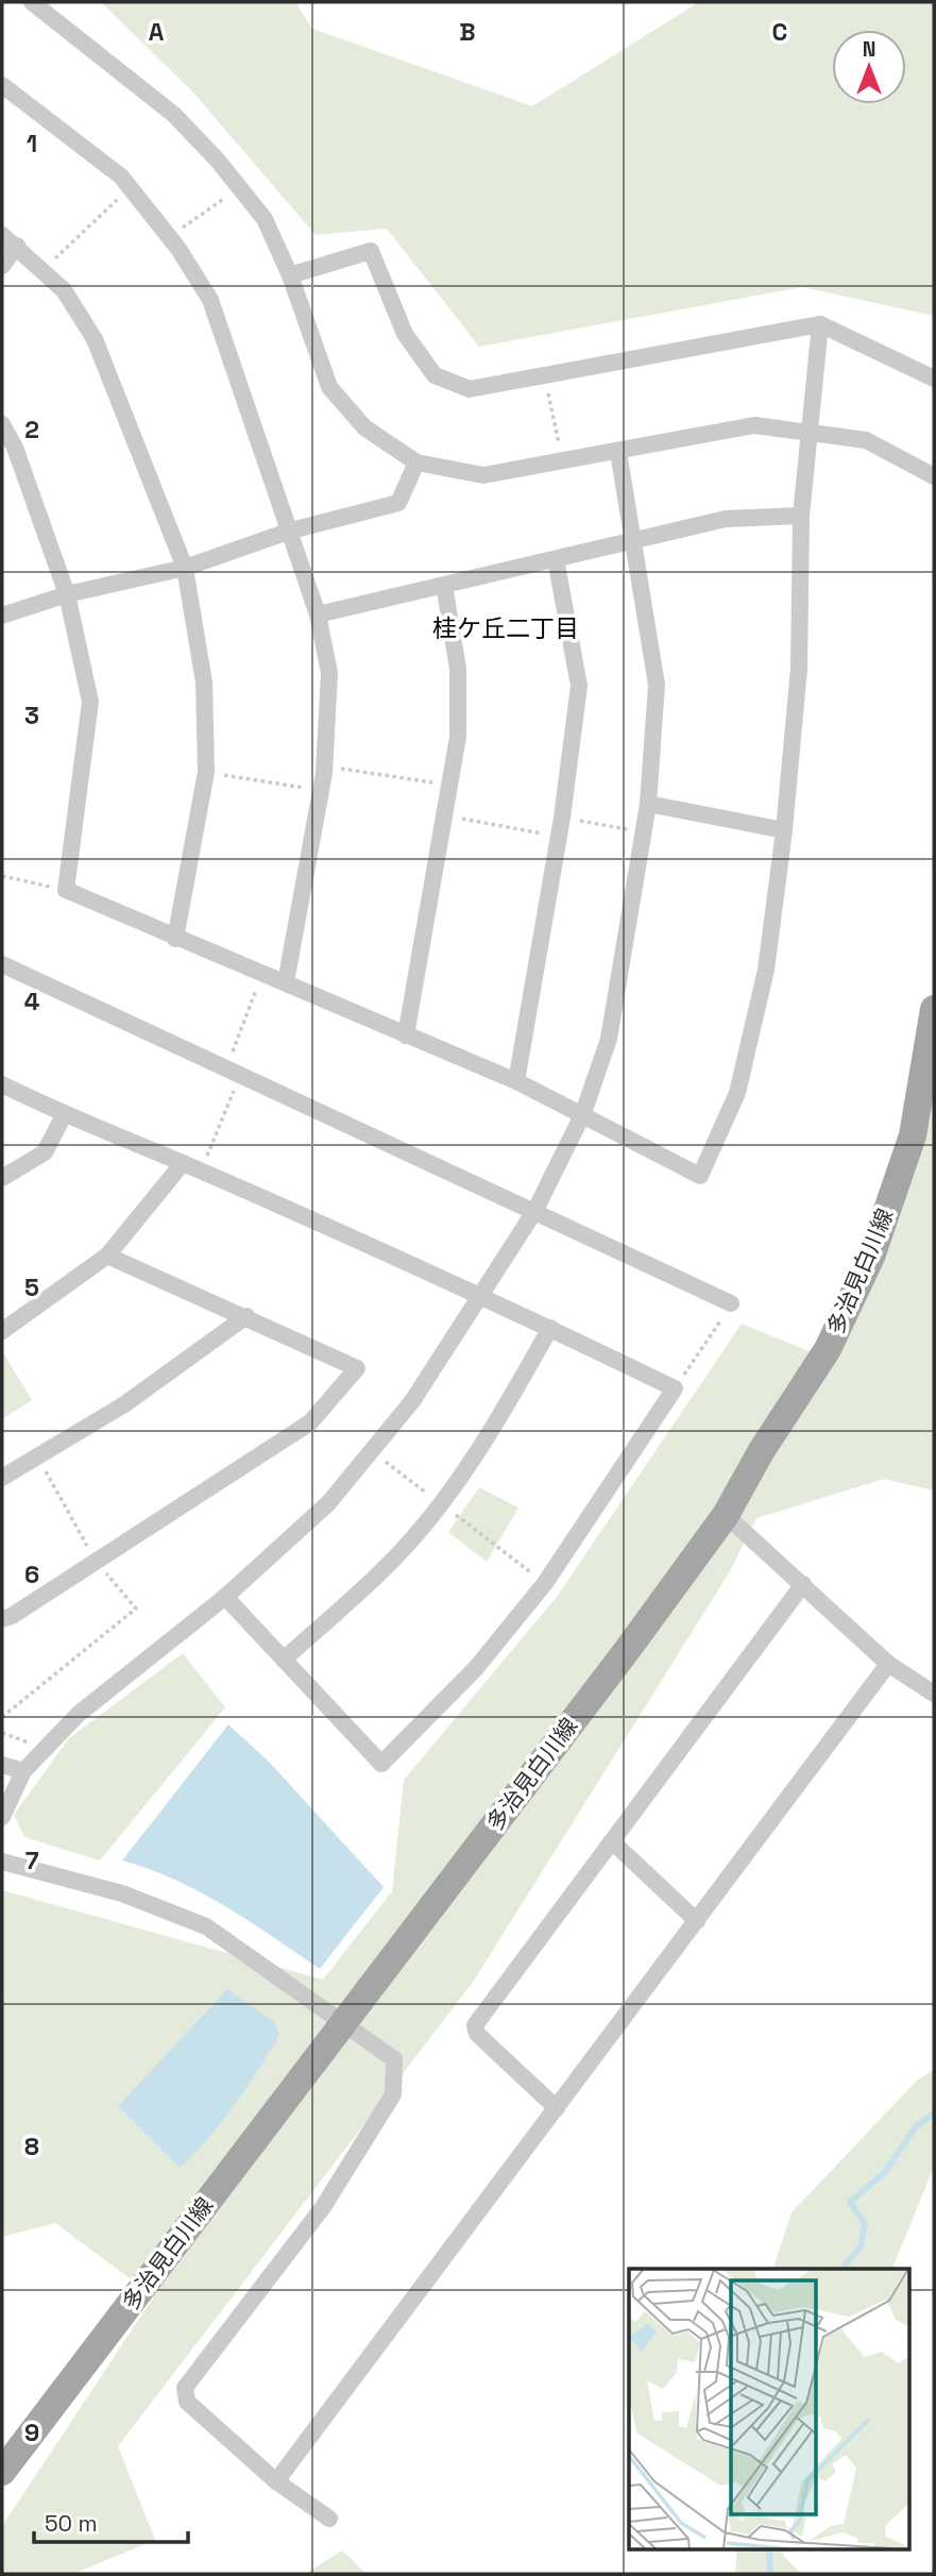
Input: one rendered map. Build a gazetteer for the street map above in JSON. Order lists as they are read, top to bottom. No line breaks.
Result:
{"streets":{"main road":["多治見白川線"]},"districts":["桂ケ丘二丁目"],"scale_bar":"50 m","north":"top","grid":{"columns":["A","B","C"],"rows":["1","2","3","4","5","6","7","8","9"]}}
